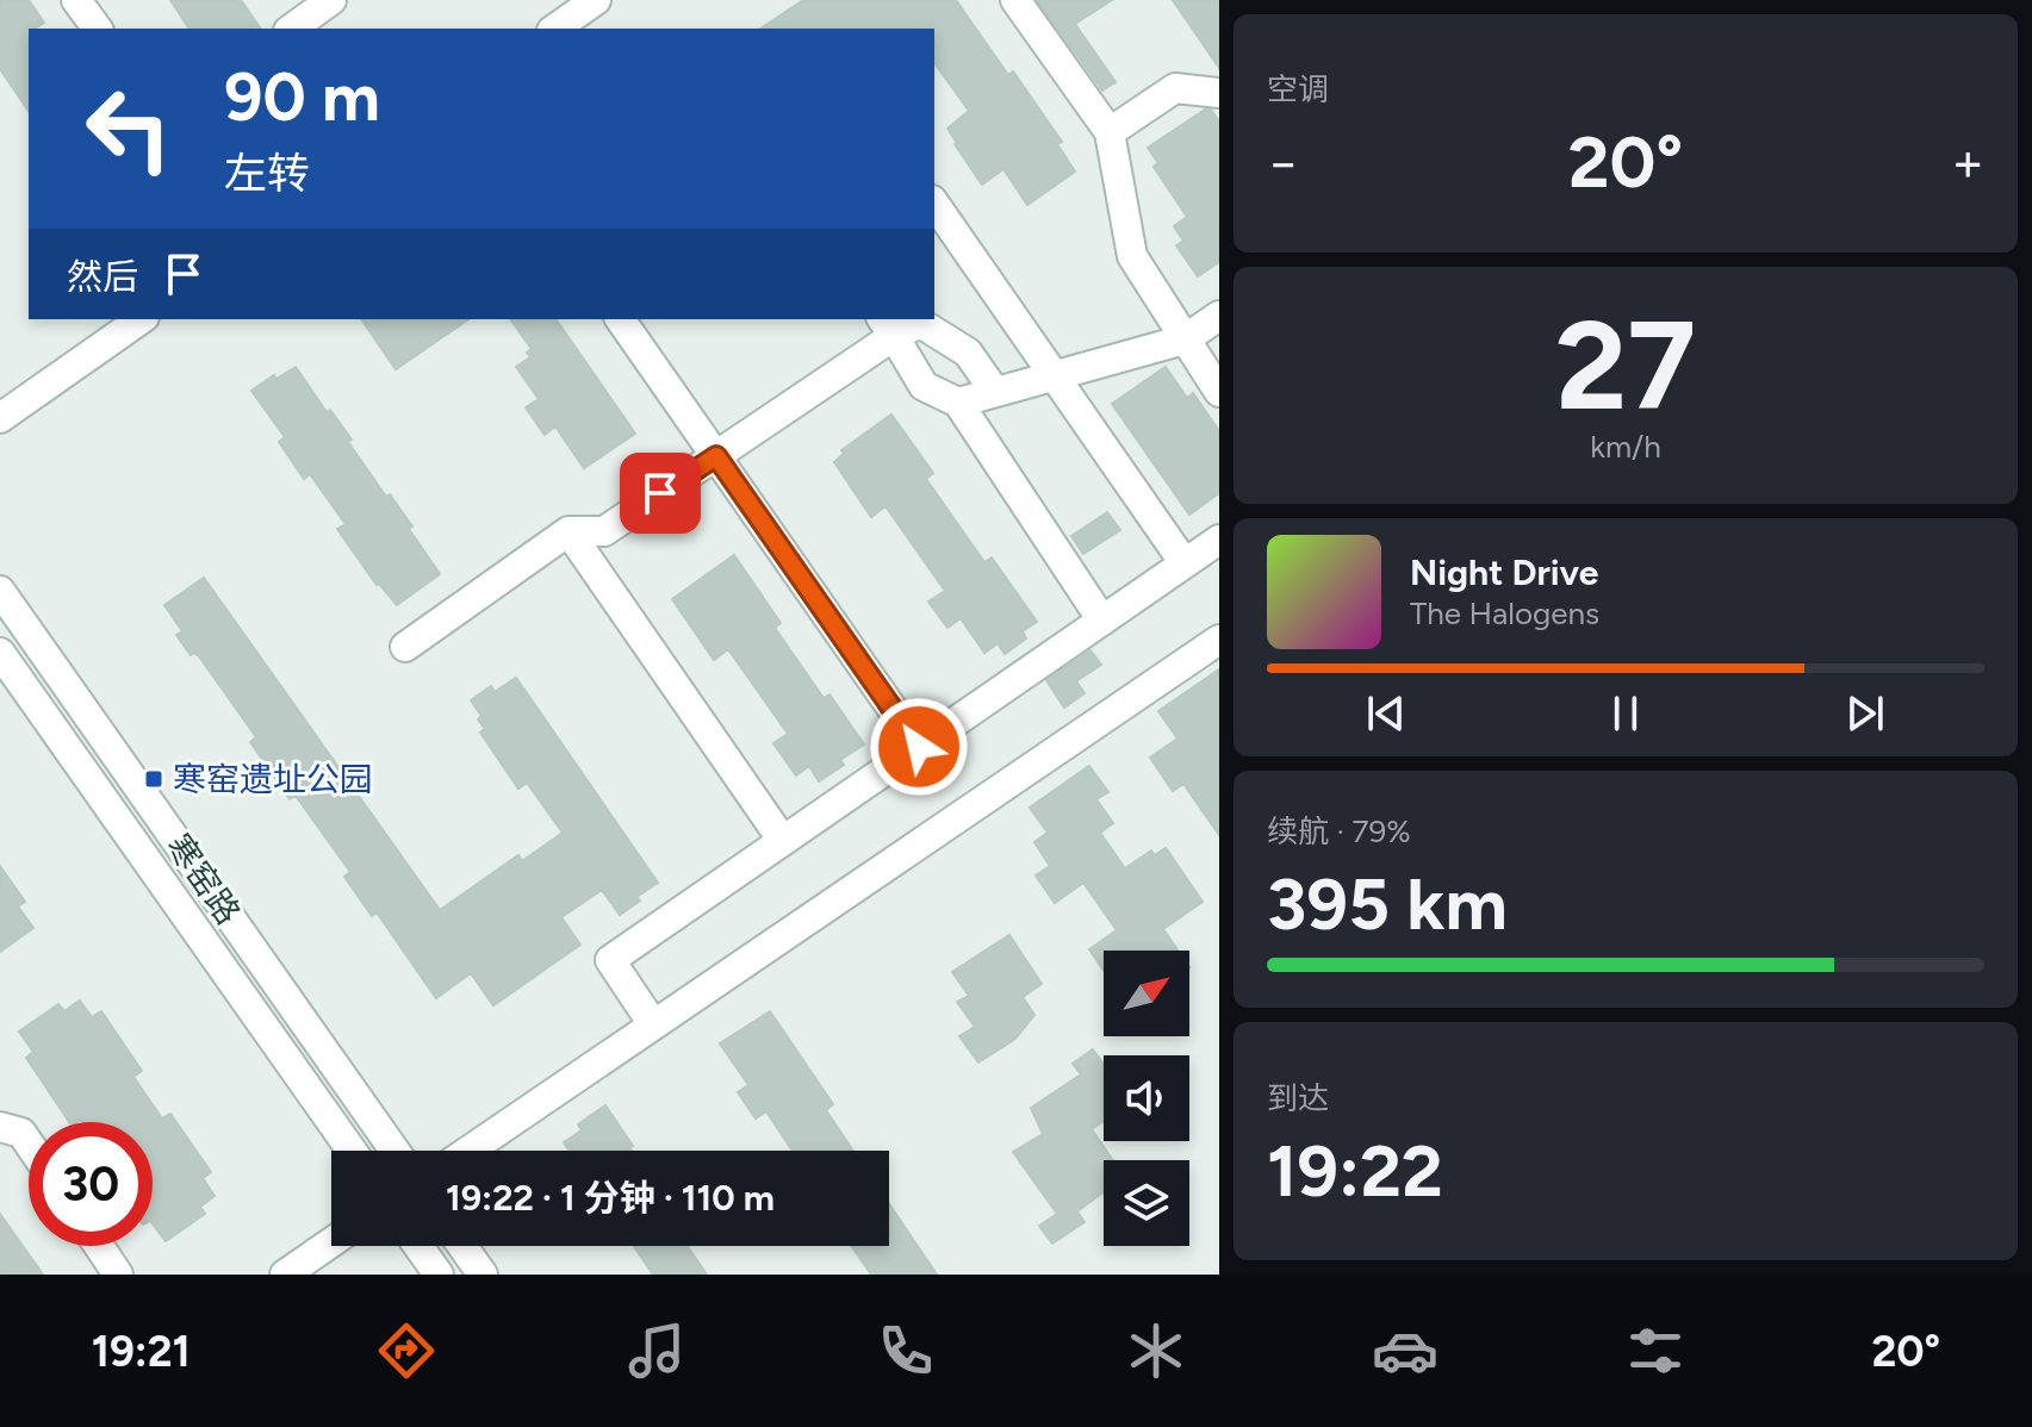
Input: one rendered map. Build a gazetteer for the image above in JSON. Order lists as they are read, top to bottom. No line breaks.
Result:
{"streets":{"street":["寒窑路"]},"places":{"transit":["寒窑遗址公园"]},"north":"top right","page":{"tile":["空调",["27","km/h"],["续航 · 79%","395 km"],["到达","19:22"]],"turn":["90 m","左转"],"heat":["−","20°","+"],"then":"然后","song":["Night Drive","The Halogens"],"limit":"30","trip":"19:22 · 1 分钟 · 110 m","tabs":["19:21","20°"]}}
